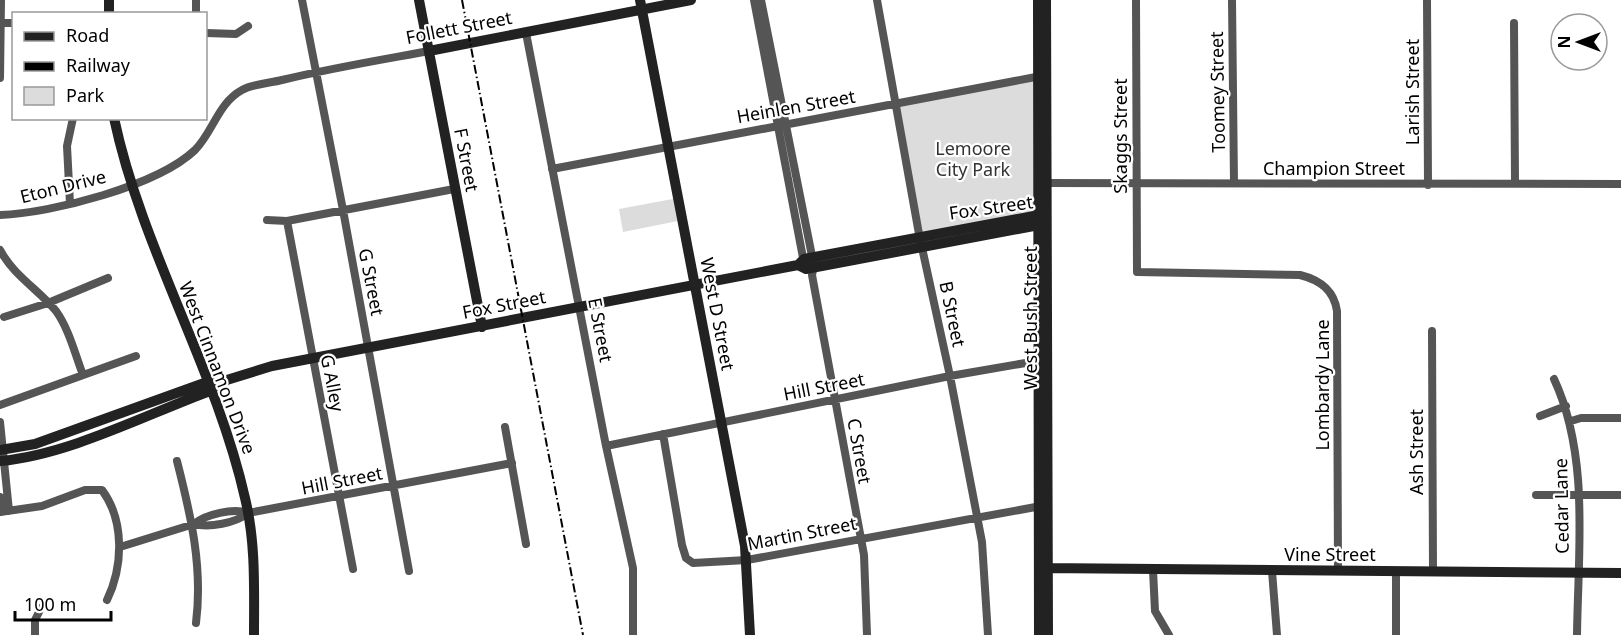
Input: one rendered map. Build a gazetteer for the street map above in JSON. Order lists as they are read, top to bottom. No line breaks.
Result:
{"streets":{"street":["Follett Street","Toomey Street","Larish Street","Heinlen Street","Skaggs Street","F Street","Champion Street","Eton Drive","Fox Street","G Street","West D Street","B Street","West Bush Street","E Street","West Cinnamon Drive","G Alley","Lombardy Lane","Hill Street","C Street","Ash Street","Cedar Lane","Martin Street","Vine Street"]},"crossings":[["Follett Street","F Street"],["Follett Street","Eton Drive"],["Follett Street","G Street"],["Follett Street","West D Street"],["Follett Street","E Street"],["Toomey Street","Champion Street"],["Larish Street","Champion Street"],["Heinlen Street","West D Street"],["Heinlen Street","B Street"],["Heinlen Street","West Bush Street"],["Heinlen Street","E Street"],["Heinlen Street","C Street"],["Skaggs Street","Champion Street"],["Skaggs Street","Lombardy Lane"],["F Street","Fox Street"],["Champion Street","West Bush Street"],["Eton Drive","West Cinnamon Drive"],["Fox Street","G Street"],["Fox Street","West D Street"],["Fox Street","B Street"],["Fox Street","West Bush Street"],["Fox Street","E Street"],["Fox Street","West Cinnamon Drive"],["Fox Street","G Alley"],["Fox Street","C Street"],["G Street","Hill Street"],["West D Street","Hill Street"],["West D Street","Martin Street"],["B Street","Hill Street"],["B Street","Martin Street"],["West Bush Street","Hill Street"],["West Bush Street","Martin Street"],["West Bush Street","Vine Street"],["E Street","Hill Street"],["West Cinnamon Drive","Hill Street"],["G Alley","Hill Street"],["Lombardy Lane","Vine Street"],["Hill Street","C Street"],["Hill Street","Martin Street"],["C Street","Martin Street"],["Ash Street","Vine Street"],["Cedar Lane","Vine Street"]],"parks":["Lemoore City Park"],"legend":["Road","Railway","Park"],"scale_bar":"100 m","north":"left"}
